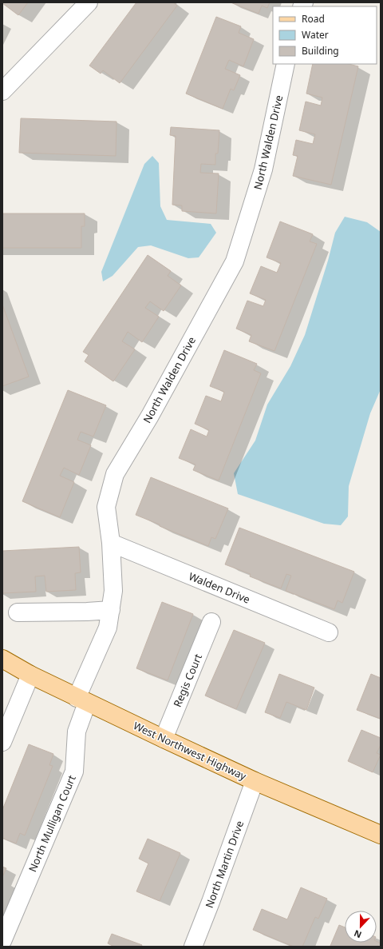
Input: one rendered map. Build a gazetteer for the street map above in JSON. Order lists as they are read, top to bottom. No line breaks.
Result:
{"streets":{"main road":["West Northwest Highway"],"street":["North Walden Drive","Walden Drive","Regis Court","North Mulligan Court","North Martin Drive"]},"crossings":[["North Walden Drive","Walden Drive"],["North Walden Drive","West Northwest Highway"],["North Walden Drive","North Mulligan Court"],["Regis Court","West Northwest Highway"],["West Northwest Highway","North Mulligan Court"],["West Northwest Highway","North Martin Drive"]],"legend":["Road","Water","Building"],"north":"bottom"}
